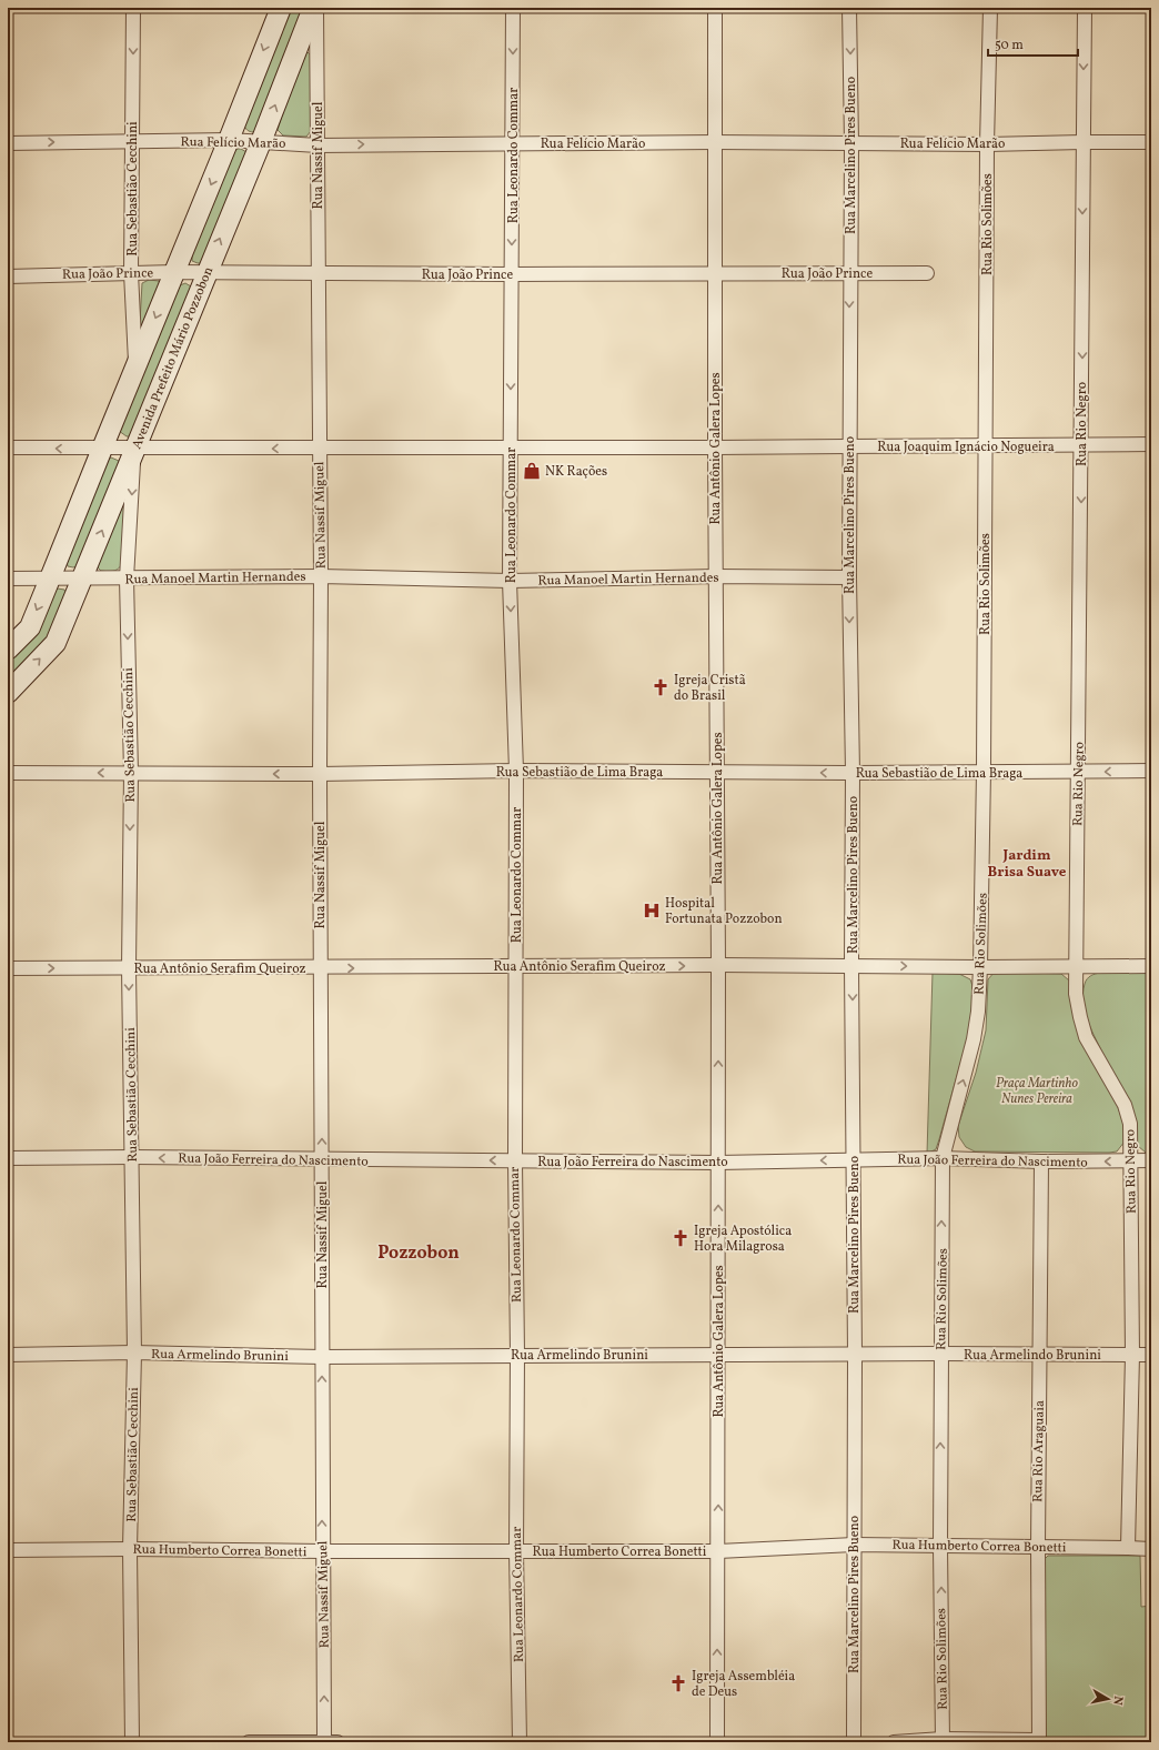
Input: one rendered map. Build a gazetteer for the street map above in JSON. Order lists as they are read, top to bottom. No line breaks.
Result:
{"streets":{"street":["Rua Felício Marão","Rua Nassif Miguel","Rua Leonardo Commar","Rua Marcelino Pires Bueno","Rua Sebastião Cecchini","Rua Rio Solimões","Rua João Prince","Avenida Prefeito Mário Pozzobon","Rua Rio Negro","Rua Joaquim Ignácio Nogueira","Rua Antônio Galera Lopes","Rua Manoel Martin Hernandes","Rua Sebastião de Lima Braga","Rua Antônio Serafim Queiroz","Rua João Ferreira do Nascimento","Rua Armelindo Brunini","Rua Rio Araguaia","Rua Humberto Correa Bonetti"]},"crossings":[["Rua Felício Marão","Rua Nassif Miguel"],["Rua Felício Marão","Rua Leonardo Commar"],["Rua Felício Marão","Rua Marcelino Pires Bueno"],["Rua Felício Marão","Rua Sebastião Cecchini"],["Rua Felício Marão","Rua Rio Solimões"],["Rua Felício Marão","Avenida Prefeito Mário Pozzobon"],["Rua Felício Marão","Rua Rio Negro"],["Rua Felício Marão","Rua Antônio Galera Lopes"],["Rua Nassif Miguel","Rua João Prince"],["Rua Nassif Miguel","Rua Joaquim Ignácio Nogueira"],["Rua Nassif Miguel","Rua Manoel Martin Hernandes"],["Rua Nassif Miguel","Rua Sebastião de Lima Braga"],["Rua Nassif Miguel","Rua Antônio Serafim Queiroz"],["Rua Nassif Miguel","Rua João Ferreira do Nascimento"],["Rua Nassif Miguel","Rua Armelindo Brunini"],["Rua Nassif Miguel","Rua Humberto Correa Bonetti"],["Rua Leonardo Commar","Rua João Prince"],["Rua Leonardo Commar","Rua Joaquim Ignácio Nogueira"],["Rua Leonardo Commar","Rua Manoel Martin Hernandes"],["Rua Leonardo Commar","Rua Sebastião de Lima Braga"],["Rua Leonardo Commar","Rua Antônio Serafim Queiroz"],["Rua Leonardo Commar","Rua João Ferreira do Nascimento"],["Rua Leonardo Commar","Rua Armelindo Brunini"],["Rua Leonardo Commar","Rua Humberto Correa Bonetti"],["Rua Marcelino Pires Bueno","Rua João Prince"],["Rua Marcelino Pires Bueno","Rua Joaquim Ignácio Nogueira"],["Rua Marcelino Pires Bueno","Rua Manoel Martin Hernandes"],["Rua Marcelino Pires Bueno","Rua Sebastião de Lima Braga"],["Rua Marcelino Pires Bueno","Rua Antônio Serafim Queiroz"],["Rua Marcelino Pires Bueno","Rua João Ferreira do Nascimento"],["Rua Marcelino Pires Bueno","Rua Armelindo Brunini"],["Rua Marcelino Pires Bueno","Rua Humberto Correa Bonetti"],["Rua Sebastião Cecchini","Rua João Prince"],["Rua Sebastião Cecchini","Avenida Prefeito Mário Pozzobon"],["Rua Sebastião Cecchini","Rua Joaquim Ignácio Nogueira"],["Rua Sebastião Cecchini","Rua Manoel Martin Hernandes"],["Rua Sebastião Cecchini","Rua Sebastião de Lima Braga"],["Rua Sebastião Cecchini","Rua Antônio Serafim Queiroz"],["Rua Sebastião Cecchini","Rua João Ferreira do Nascimento"],["Rua Sebastião Cecchini","Rua Armelindo Brunini"],["Rua Sebastião Cecchini","Rua Humberto Correa Bonetti"],["Rua Rio Solimões","Rua Joaquim Ignácio Nogueira"],["Rua Rio Solimões","Rua Sebastião de Lima Braga"],["Rua Rio Solimões","Rua Antônio Serafim Queiroz"],["Rua Rio Solimões","Rua João Ferreira do Nascimento"],["Rua Rio Solimões","Rua Armelindo Brunini"],["Rua Rio Solimões","Rua Humberto Correa Bonetti"],["Rua João Prince","Avenida Prefeito Mário Pozzobon"],["Rua João Prince","Rua Antônio Galera Lopes"],["Avenida Prefeito Mário Pozzobon","Rua Joaquim Ignácio Nogueira"],["Avenida Prefeito Mário Pozzobon","Rua Manoel Martin Hernandes"],["Rua Rio Negro","Rua Joaquim Ignácio Nogueira"],["Rua Rio Negro","Rua Sebastião de Lima Braga"],["Rua Rio Negro","Rua Antônio Serafim Queiroz"],["Rua Rio Negro","Rua João Ferreira do Nascimento"],["Rua Rio Negro","Rua Armelindo Brunini"],["Rua Rio Negro","Rua Humberto Correa Bonetti"],["Rua Joaquim Ignácio Nogueira","Rua Antônio Galera Lopes"],["Rua Antônio Galera Lopes","Rua Manoel Martin Hernandes"],["Rua Antônio Galera Lopes","Rua Sebastião de Lima Braga"],["Rua Antônio Galera Lopes","Rua Antônio Serafim Queiroz"],["Rua Antônio Galera Lopes","Rua João Ferreira do Nascimento"],["Rua Antônio Galera Lopes","Rua Armelindo Brunini"],["Rua Antônio Galera Lopes","Rua Humberto Correa Bonetti"],["Rua João Ferreira do Nascimento","Rua Rio Araguaia"],["Rua Armelindo Brunini","Rua Rio Araguaia"],["Rua Rio Araguaia","Rua Humberto Correa Bonetti"]],"one_way":["Rua Leonardo Commar","Rua Marcelino Pires Bueno","Rua Sebastião Cecchini","Rua Rio Solimões","Rua Rio Negro","Rua Antônio Galera Lopes","Rua Sebastião de Lima Braga","Rua Antônio Serafim Queiroz","Rua João Ferreira do Nascimento"],"districts":["Jardim Brisa Suave","Pozzobon"],"parks":["Praça Martinho Nunes Pereira"],"places":{"shop":["NK Rações"],"church":["Igreja Cristã do Brasil","Igreja Apostólica Hora Milagrosa","Igreja Assembléia de Deus"],"hospital":["Hospital Fortunata Pozzobon"]},"scale_bar":"50 m","north":"right"}
